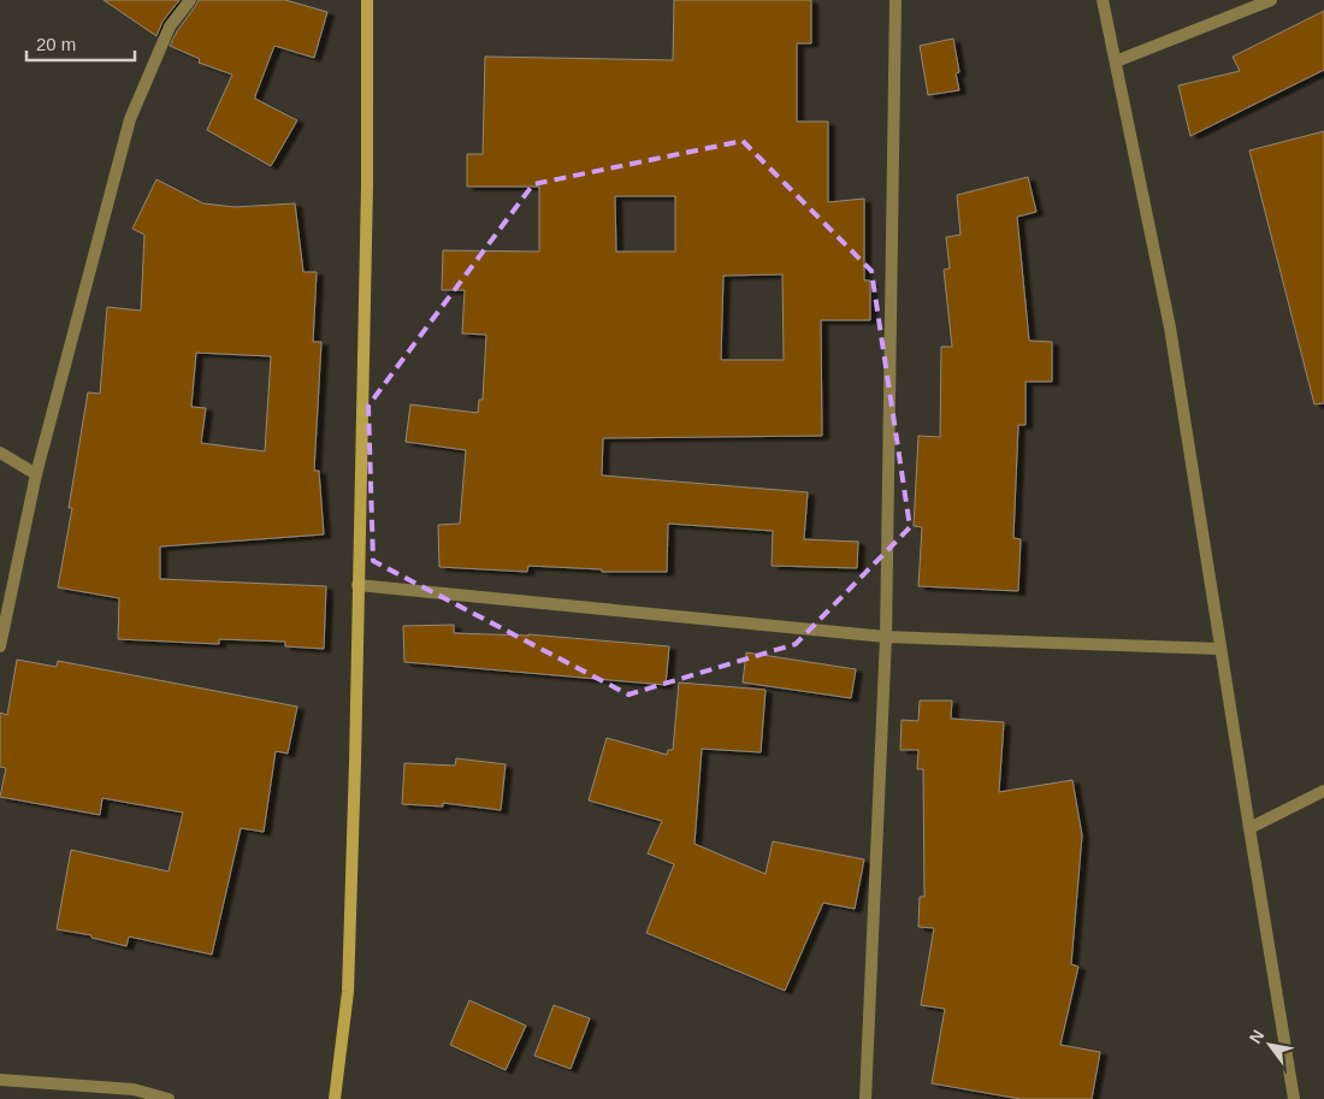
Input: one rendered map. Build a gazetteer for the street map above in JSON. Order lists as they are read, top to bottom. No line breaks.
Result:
{"scale_bar":"20 m","north":"top left"}
